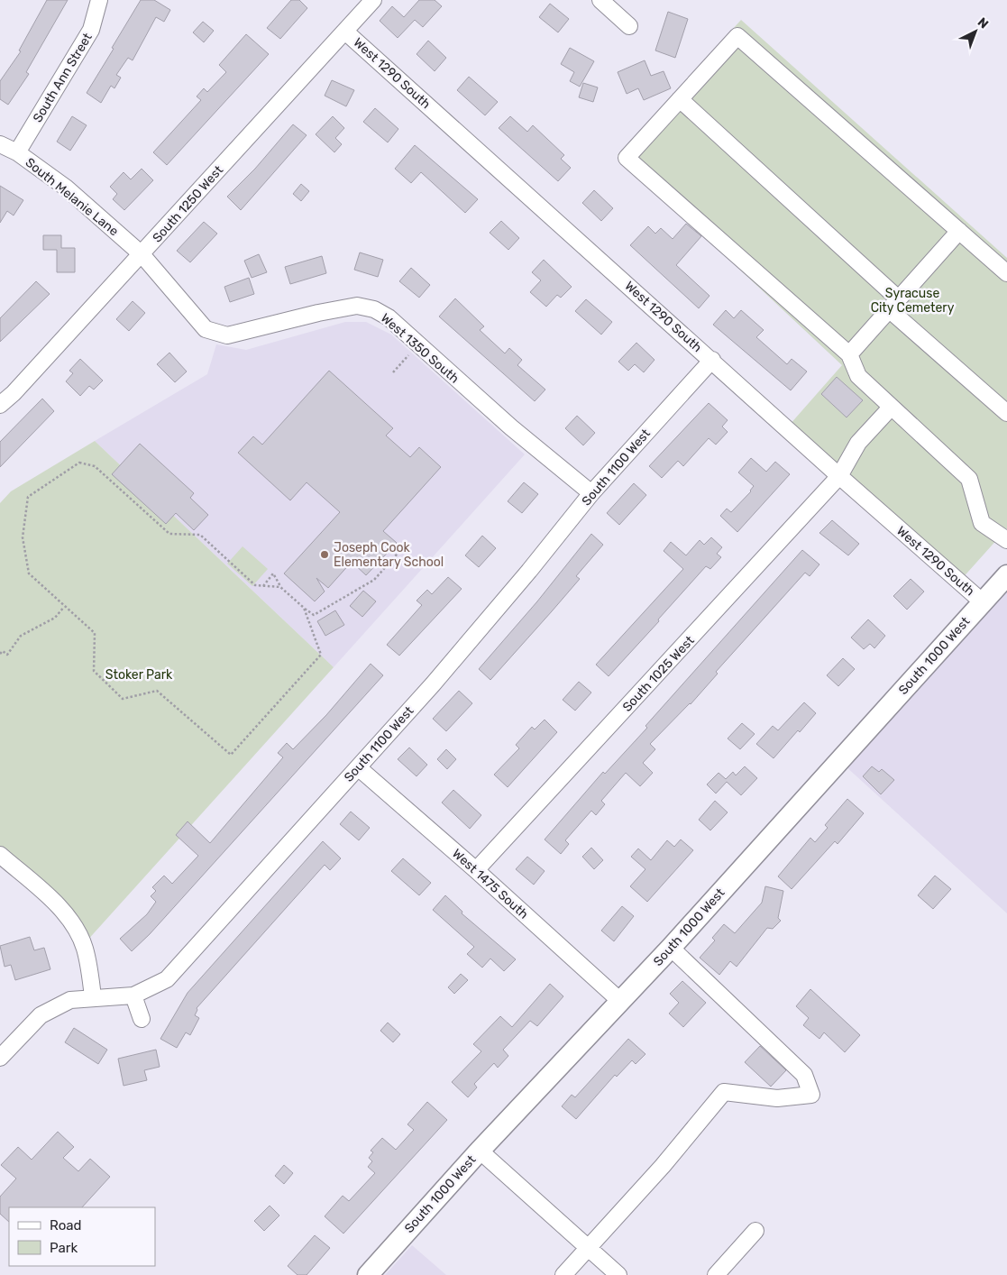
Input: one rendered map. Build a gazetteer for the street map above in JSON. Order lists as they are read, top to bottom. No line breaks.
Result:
{"streets":{"main road":["South 1000 West"],"street":["West 1290 South","South Ann Street","South Melanie Lane","South 1250 West","West 1350 South","South 1100 West","South 1025 West","West 1475 South"]},"crossings":[["West 1290 South","South 1250 West"],["West 1290 South","South 1100 West"],["West 1290 South","South 1000 West"],["West 1290 South","South 1025 West"],["South Ann Street","South Melanie Lane"],["South Melanie Lane","South 1250 West"],["South Melanie Lane","West 1350 South"],["South 1250 West","West 1350 South"],["West 1350 South","South 1100 West"],["South 1100 West","West 1475 South"],["South 1000 West","West 1475 South"],["South 1025 West","West 1475 South"]],"parks":["Syracuse City Cemetery","Stoker Park"],"places":["Joseph Cook Elementary School"],"legend":["Road","Park"],"north":"top right"}
